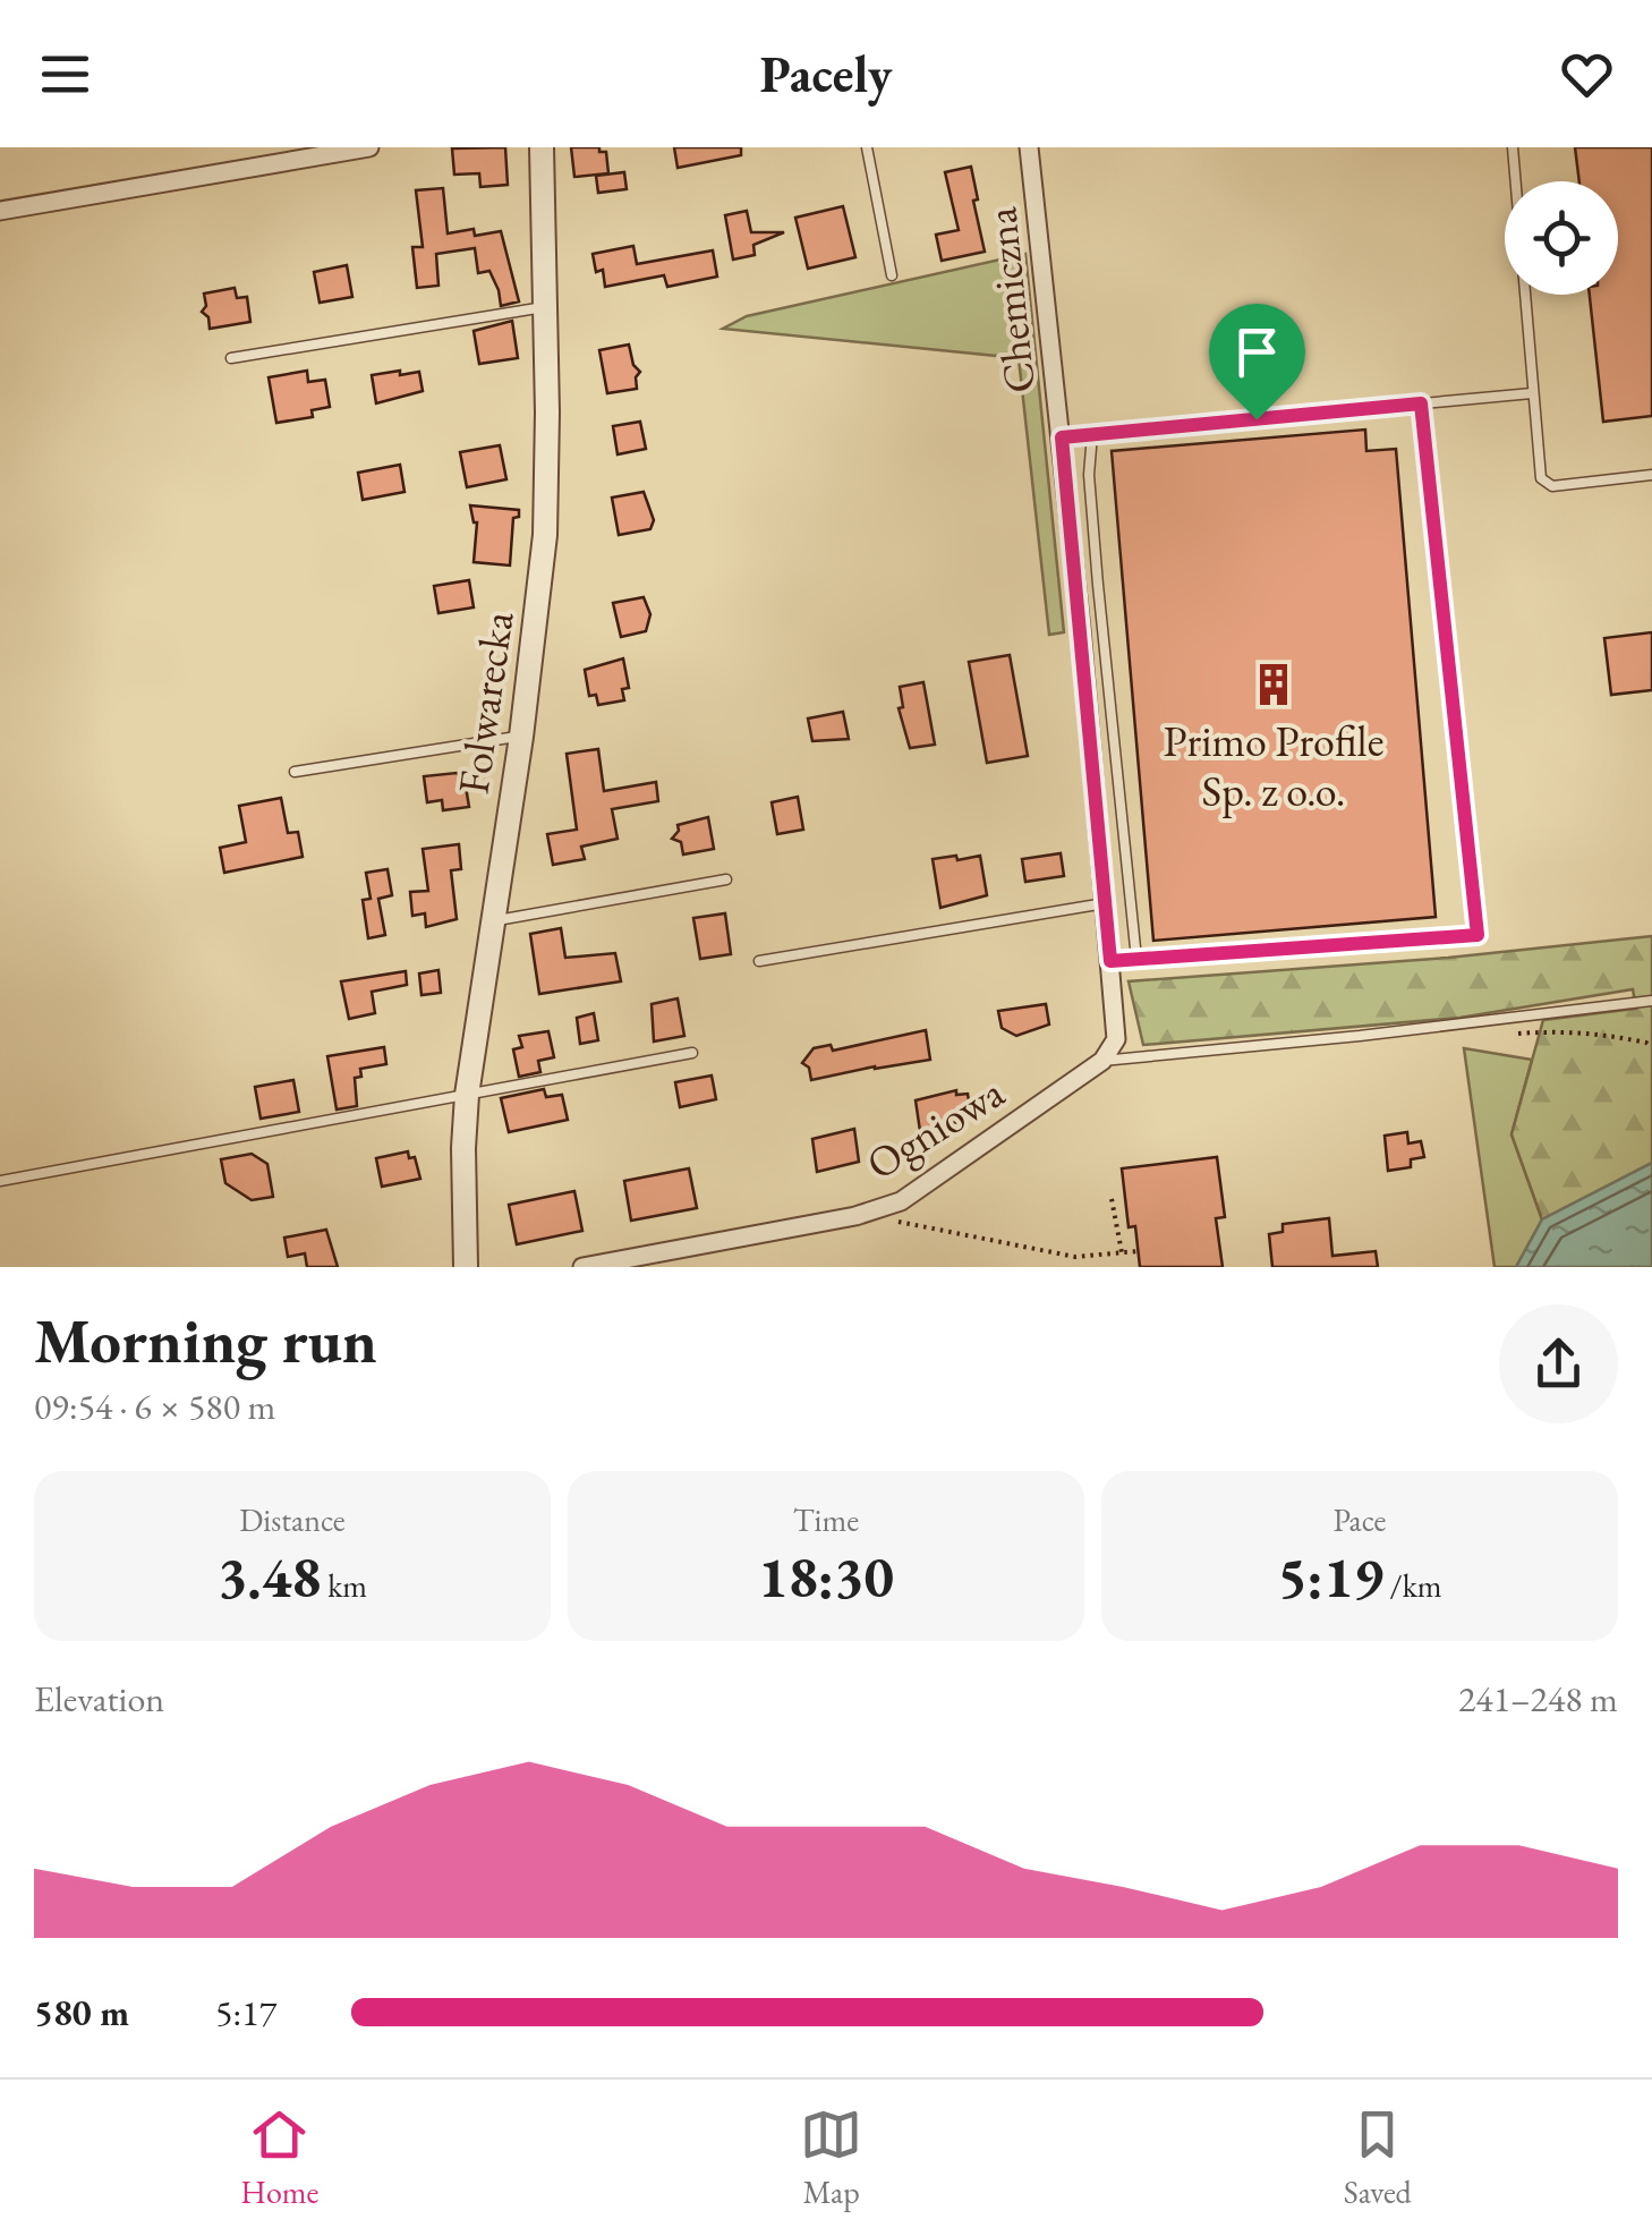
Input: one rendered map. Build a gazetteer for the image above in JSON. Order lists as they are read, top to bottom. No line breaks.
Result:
{"streets":{"street":["Chemiczna","Folwarecka","Ogniowa"]},"crossings":[["Chemiczna","Ogniowa"]],"places":{"building":["Primo Profile Sp. z o.o."]},"page":{"header":"Pacely","heading":["Morning run","09:54 · 6 × 580 m"],"stats":[["Distance","3.48 km"],["Time","18:30"],["Pace","5:19 /km"]],"chart":["Elevation","241–248 m"],"list":[{"name":"580 m","note":"5:17"}],"tabs":["Home","Map","Saved"]}}
